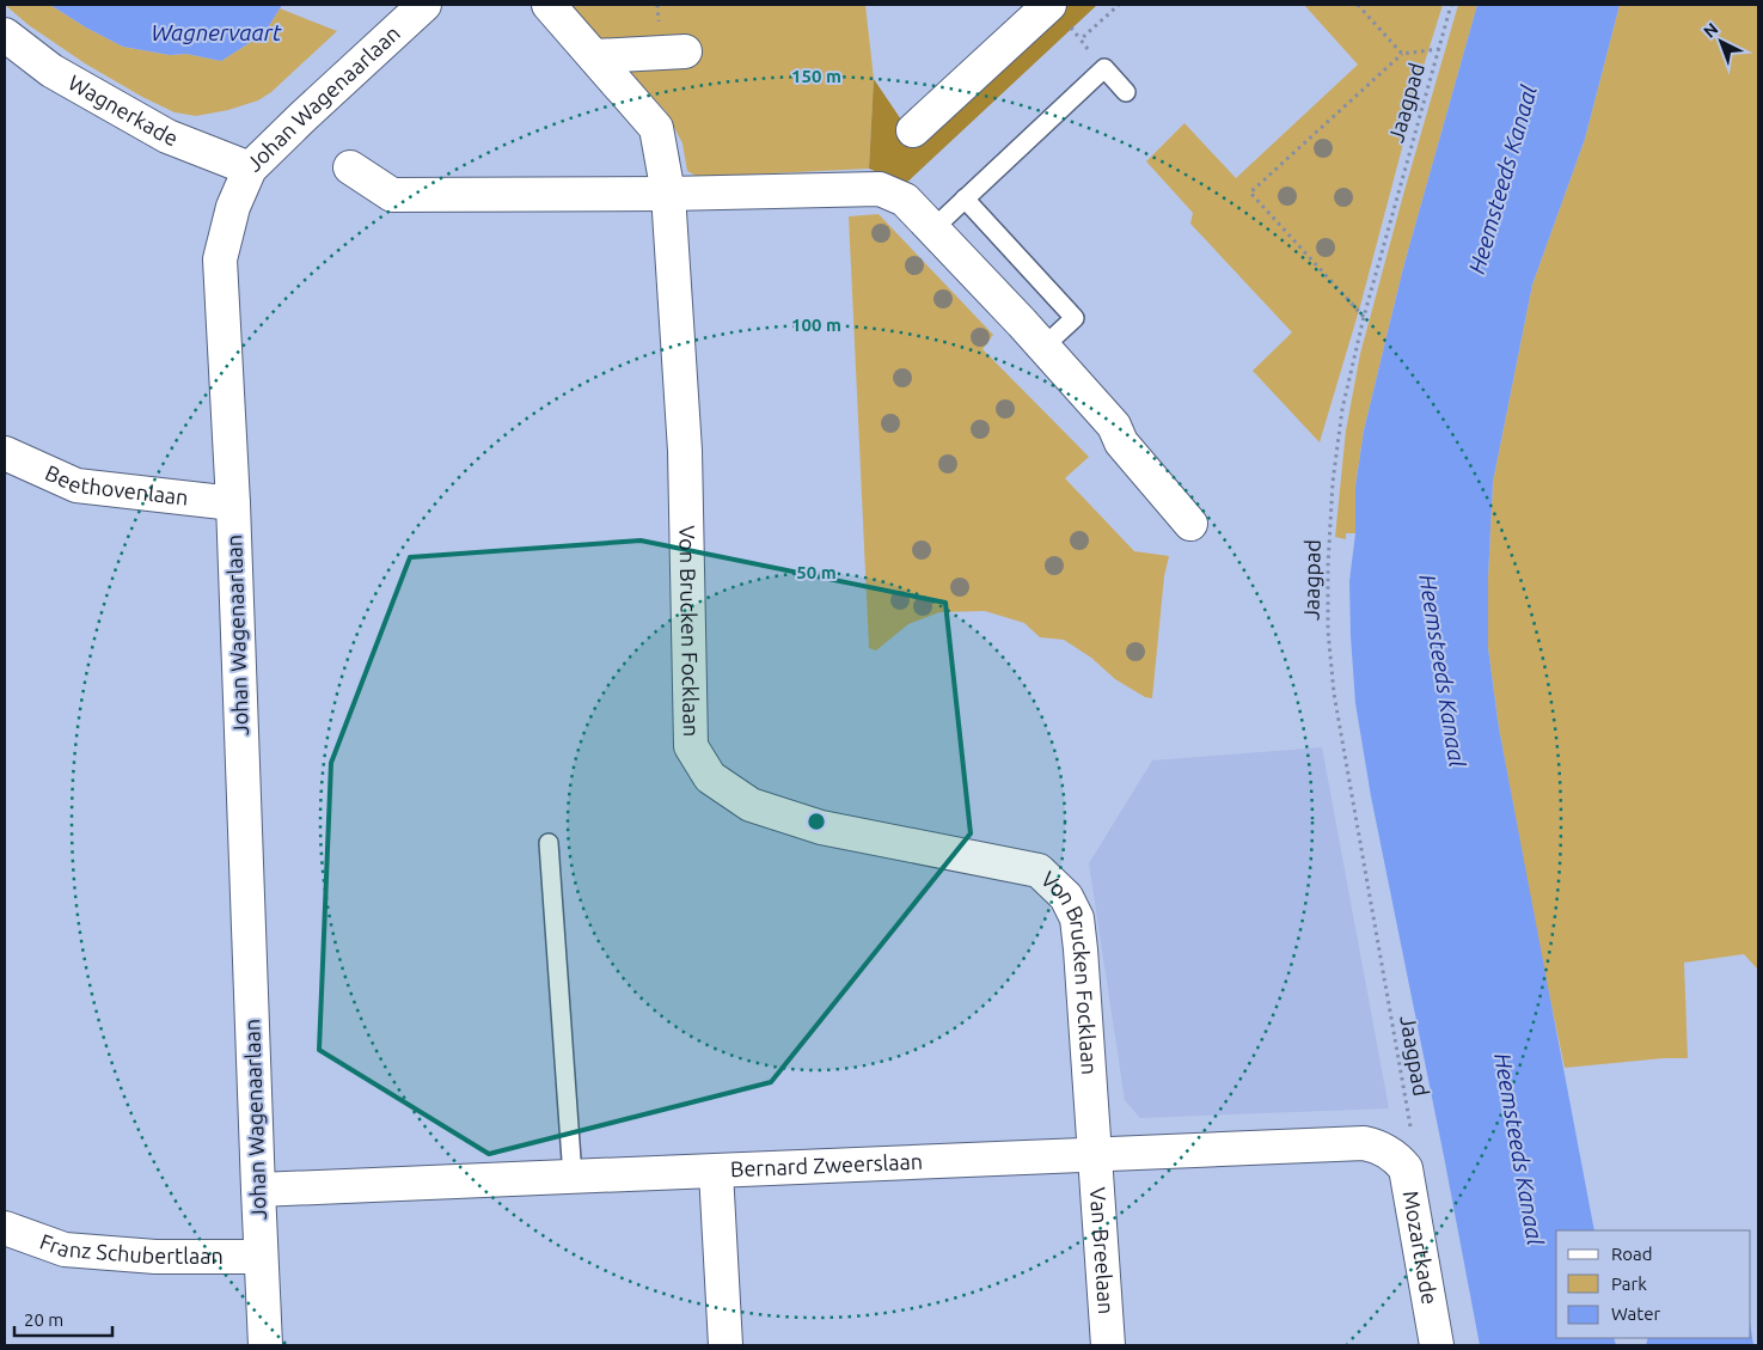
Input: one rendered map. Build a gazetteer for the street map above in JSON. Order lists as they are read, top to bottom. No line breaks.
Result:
{"streets":{"street":["Johan Wagenaarlaan","Wagnerkade","Beethovenlaan","Von Brucken Focklaan","Bernard Zweerslaan","Franz Schubertlaan","Mozartkade","Van Breelaan"],"path":["Jaagpad"]},"crossings":[["Johan Wagenaarlaan","Wagnerkade"],["Johan Wagenaarlaan","Beethovenlaan"],["Johan Wagenaarlaan","Bernard Zweerslaan"],["Johan Wagenaarlaan","Franz Schubertlaan"],["Jaagpad","Bernard Zweerslaan"],["Jaagpad","Mozartkade"],["Von Brucken Focklaan","Bernard Zweerslaan"],["Von Brucken Focklaan","Van Breelaan"],["Bernard Zweerslaan","Mozartkade"],["Bernard Zweerslaan","Van Breelaan"]],"water":["Wagnervaart","Heemsteeds Kanaal"],"legend":["Road","Park","Water"],"scale_bar":"20 m","north":"top left","rings":["150 m","100 m","50 m"]}
